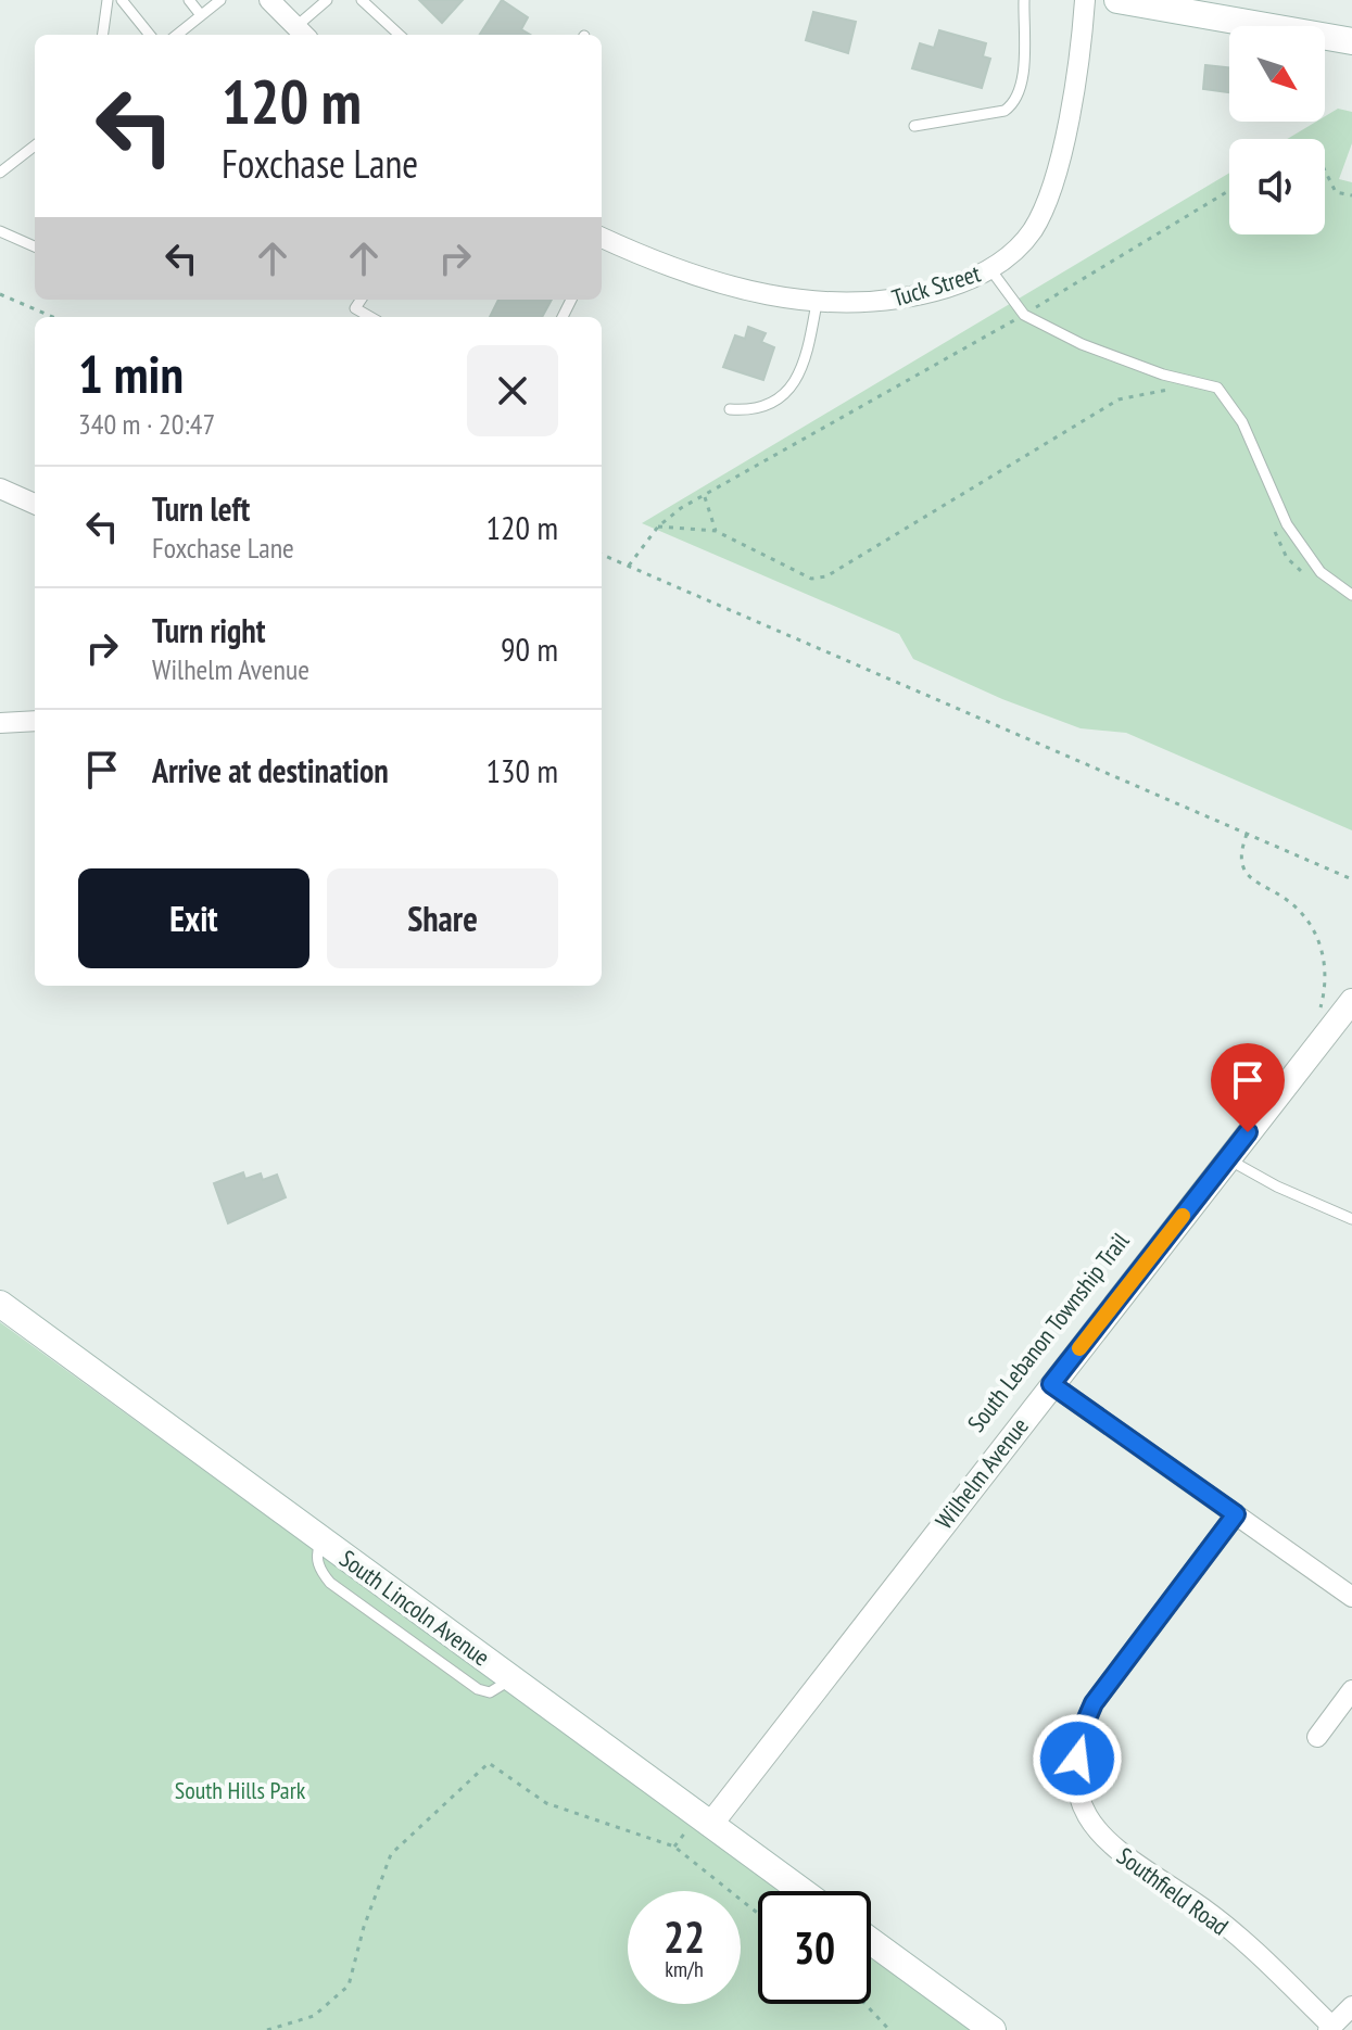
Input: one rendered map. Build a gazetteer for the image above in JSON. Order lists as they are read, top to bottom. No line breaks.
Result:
{"streets":{"main road":["South Lincoln Avenue"],"street":["Tuck Street","Wilhelm Avenue","Southfield Road"]},"crossings":[["Wilhelm Avenue","South Lincoln Avenue"]],"parks":["South Hills Park"],"north":"bottom right","page":{"turn":["120 m","Foxchase Lane"],"heading":["1 min","340 m · 20:47"],"list":[{"name":"Turn left","note":"Foxchase Lane","value":"120 m"},{"name":"Turn right","note":"Wilhelm Avenue","value":"90 m"},{"name":"Arrive at destination","value":"130 m"}],"buttons":["Exit","Share"],"speed":"22 km/h","limit":"30"}}
